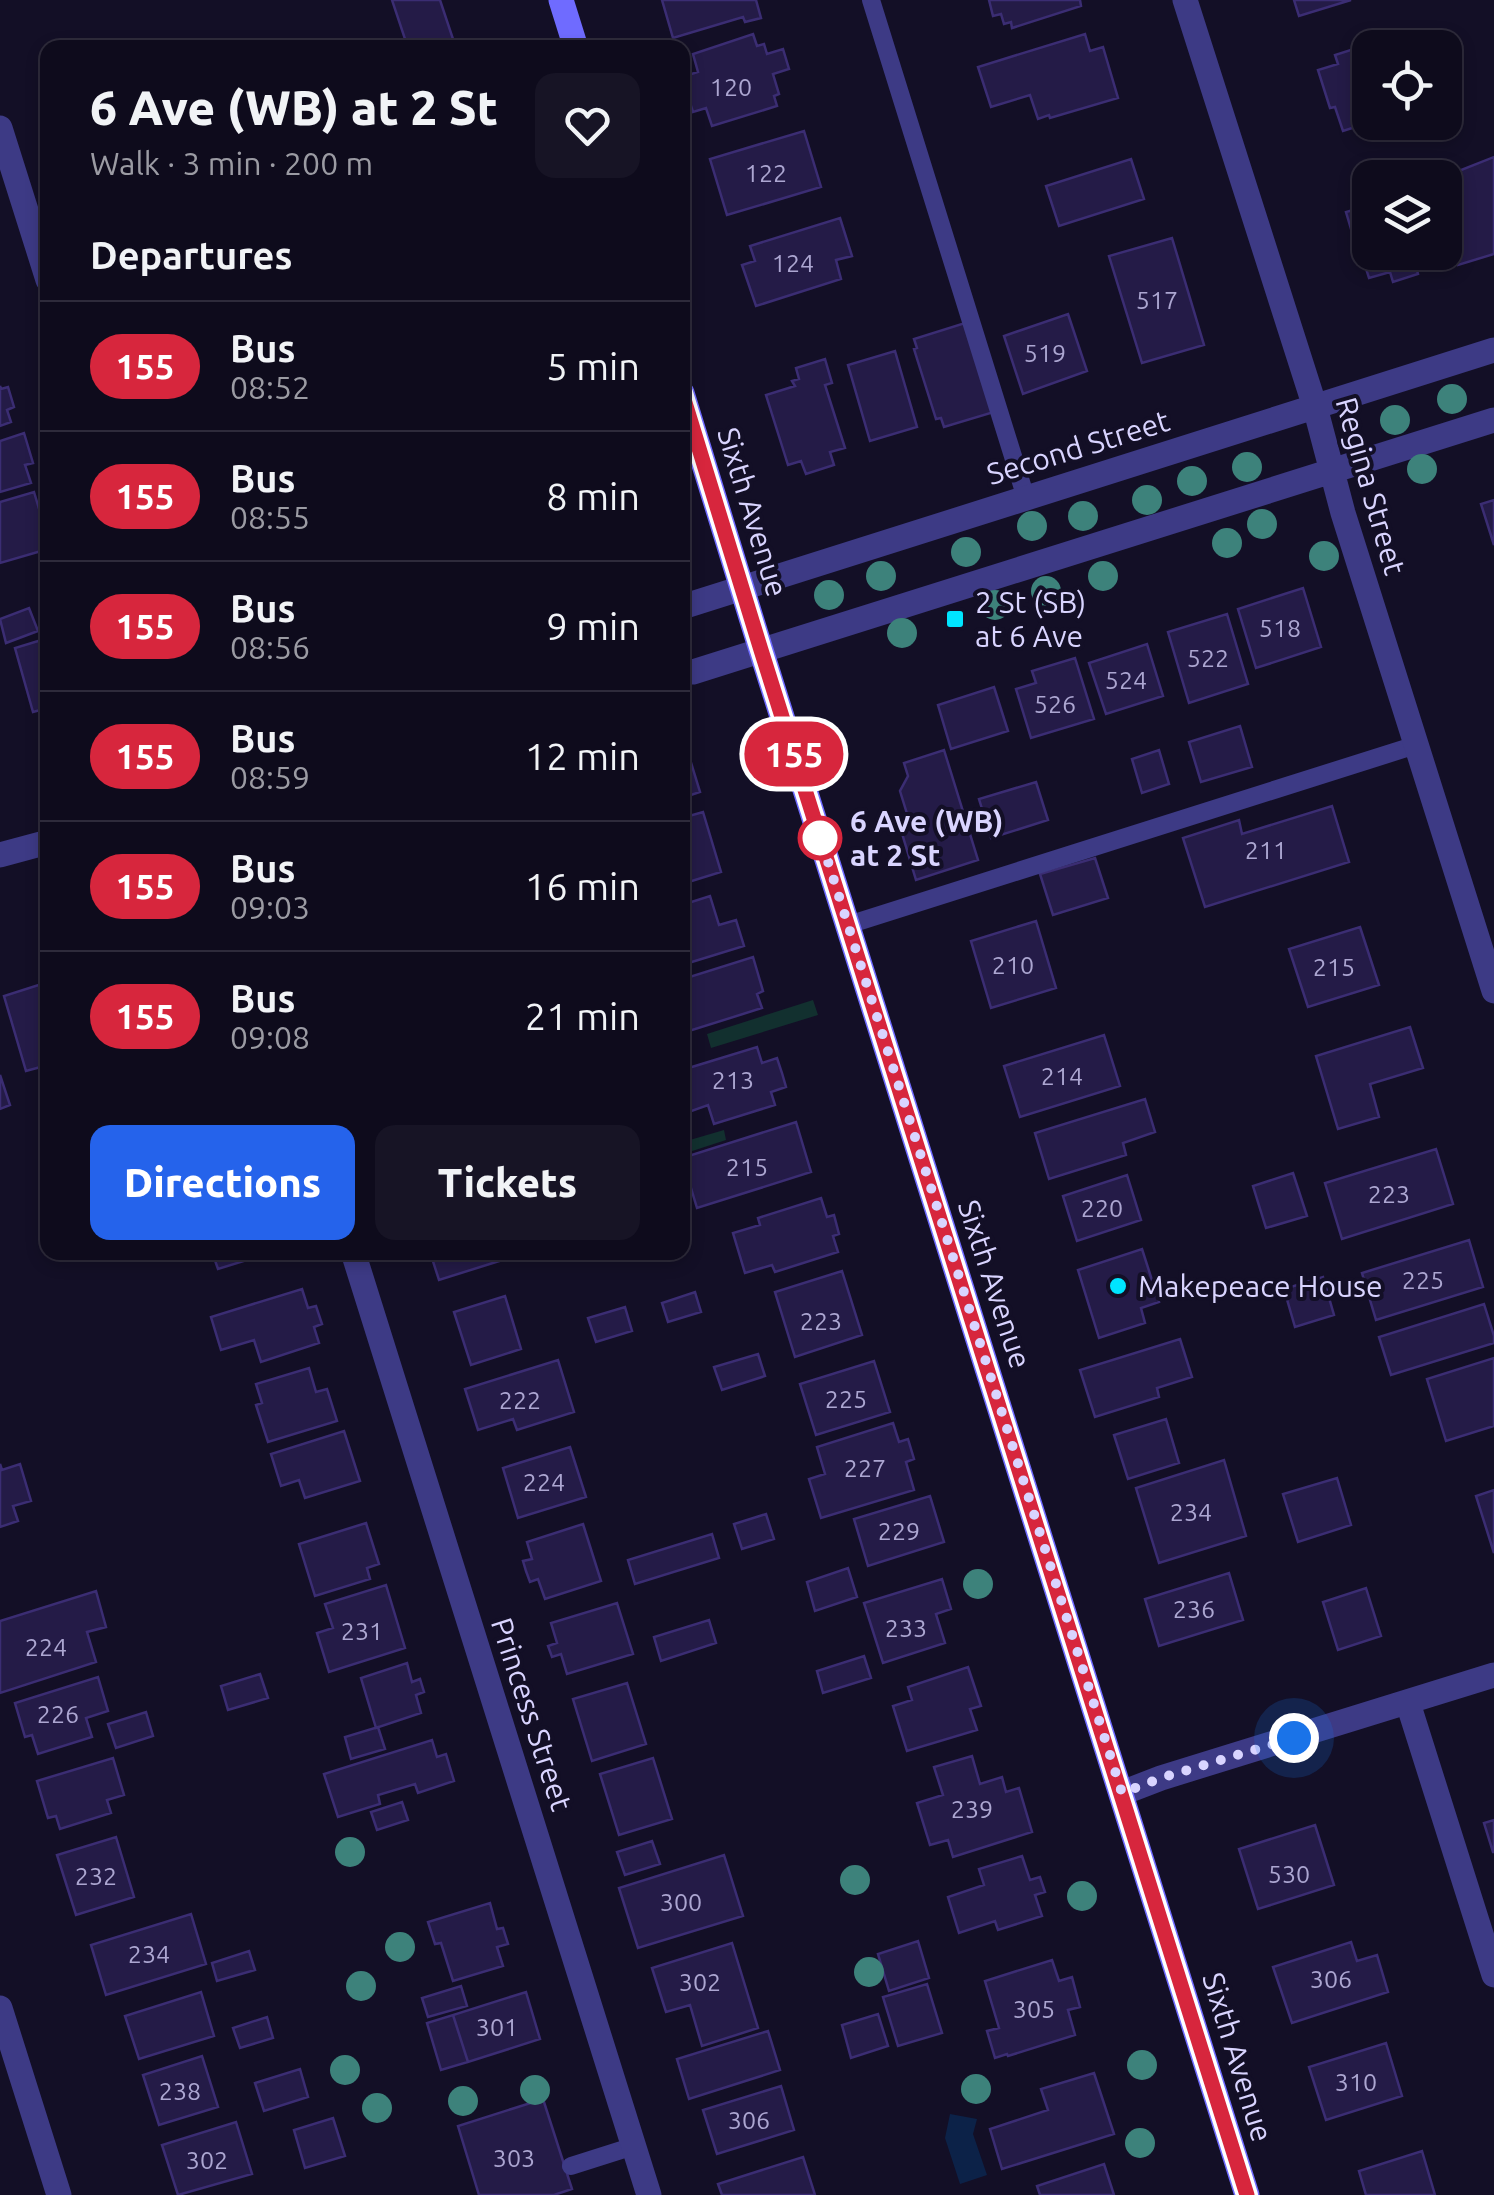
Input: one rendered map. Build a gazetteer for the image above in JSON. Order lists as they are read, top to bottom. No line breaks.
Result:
{"streets":{"street":["Second Street","Regina Street","Sixth Avenue","Princess Street"]},"crossings":[["Second Street","Regina Street"],["Second Street","Sixth Avenue"]],"places":{"transit":["2 St (SB) at 6 Ave"],"other":["6 Ave (WB) at 2 St","Makepeace House"]},"lines":["bus line 155"],"house_numbers":["120","122","124","517","519","518","522","524","526","211","210","215","214","213","215","223","220","225","223","225","222","227","224","234","229","236","233","231","224","226","239","530","232","300","234","306","302","305","301","310","238","306","303","302"],"page":{"on_map":"155","heading":[["6 Ave (WB) at 2 St","Walk · 3 min · 200 m"],"Departures"],"list":[{"mark":"155","name":"Bus","note":"08:52","value":"5 min"},{"mark":"155","name":"Bus","note":"08:55","value":"8 min"},{"mark":"155","name":"Bus","note":"08:56","value":"9 min"},{"mark":"155","name":"Bus","note":"08:59","value":"12 min"},{"mark":"155","name":"Bus","note":"09:03","value":"16 min"},{"mark":"155","name":"Bus","note":"09:08","value":"21 min"}],"buttons":["Directions","Tickets"]}}
